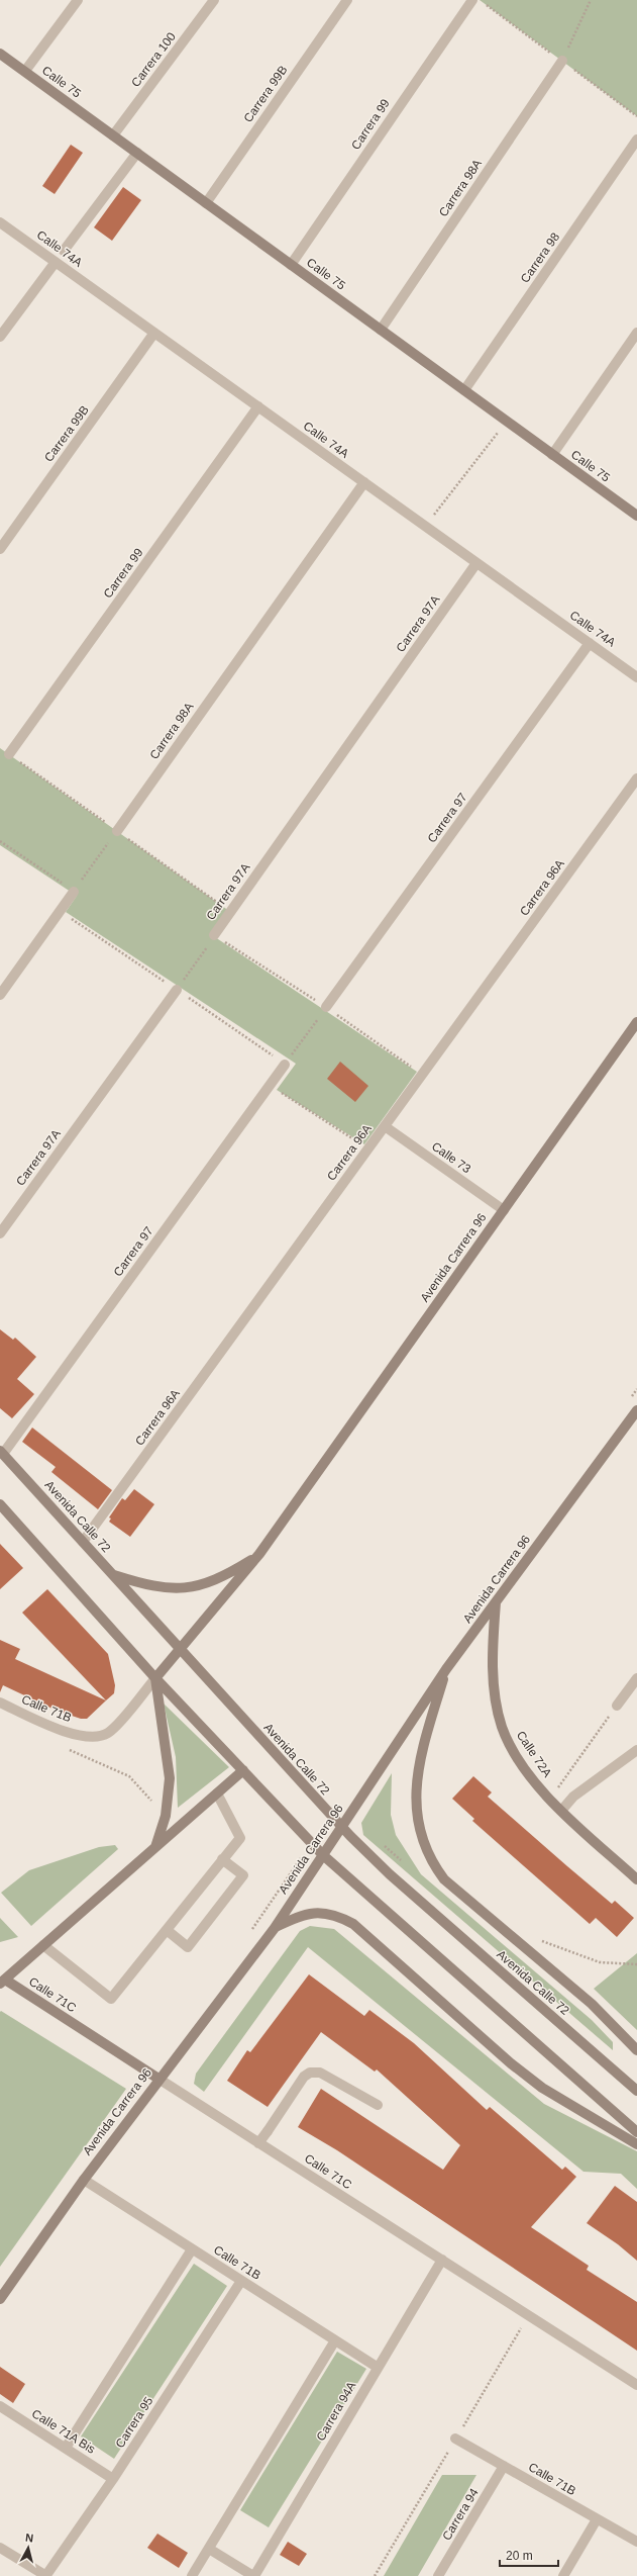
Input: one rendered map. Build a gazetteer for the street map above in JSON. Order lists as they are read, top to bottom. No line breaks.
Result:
{"streets":{"main road":["Calle 75","Avenida Carrera 96","Avenida Calle 72","Calle 72A","Calle 71C"],"street":["Carrera 100","Carrera 99B","Carrera 99","Carrera 98A","Calle 74A","Carrera 98","Carrera 97A","Carrera 97","Carrera 96A","Calle 73","Calle 71B","Carrera 94A","Carrera 95","Calle 71A Bis","Carrera 94"]},"crossings":[["Carrera 100","Calle 75"],["Calle 75","Carrera 99B"],["Calle 75","Carrera 99"],["Calle 75","Carrera 98A"],["Calle 75","Carrera 98"],["Carrera 99B","Calle 74A"],["Carrera 99","Calle 74A"],["Carrera 98A","Calle 74A"],["Calle 74A","Carrera 97A"],["Calle 74A","Carrera 97"],["Carrera 97","Avenida Calle 72"],["Carrera 96A","Calle 73"],["Carrera 96A","Avenida Calle 72"],["Calle 73","Avenida Carrera 96"],["Avenida Carrera 96","Avenida Calle 72"],["Avenida Carrera 96","Calle 71B"],["Avenida Carrera 96","Calle 72A"],["Avenida Carrera 96","Calle 71C"],["Calle 71B","Carrera 94A"],["Calle 71B","Carrera 95"],["Calle 71B","Carrera 94"],["Calle 71C","Carrera 94A"],["Carrera 95","Calle 71A Bis"]],"scale_bar":"20 m","north":"top"}
